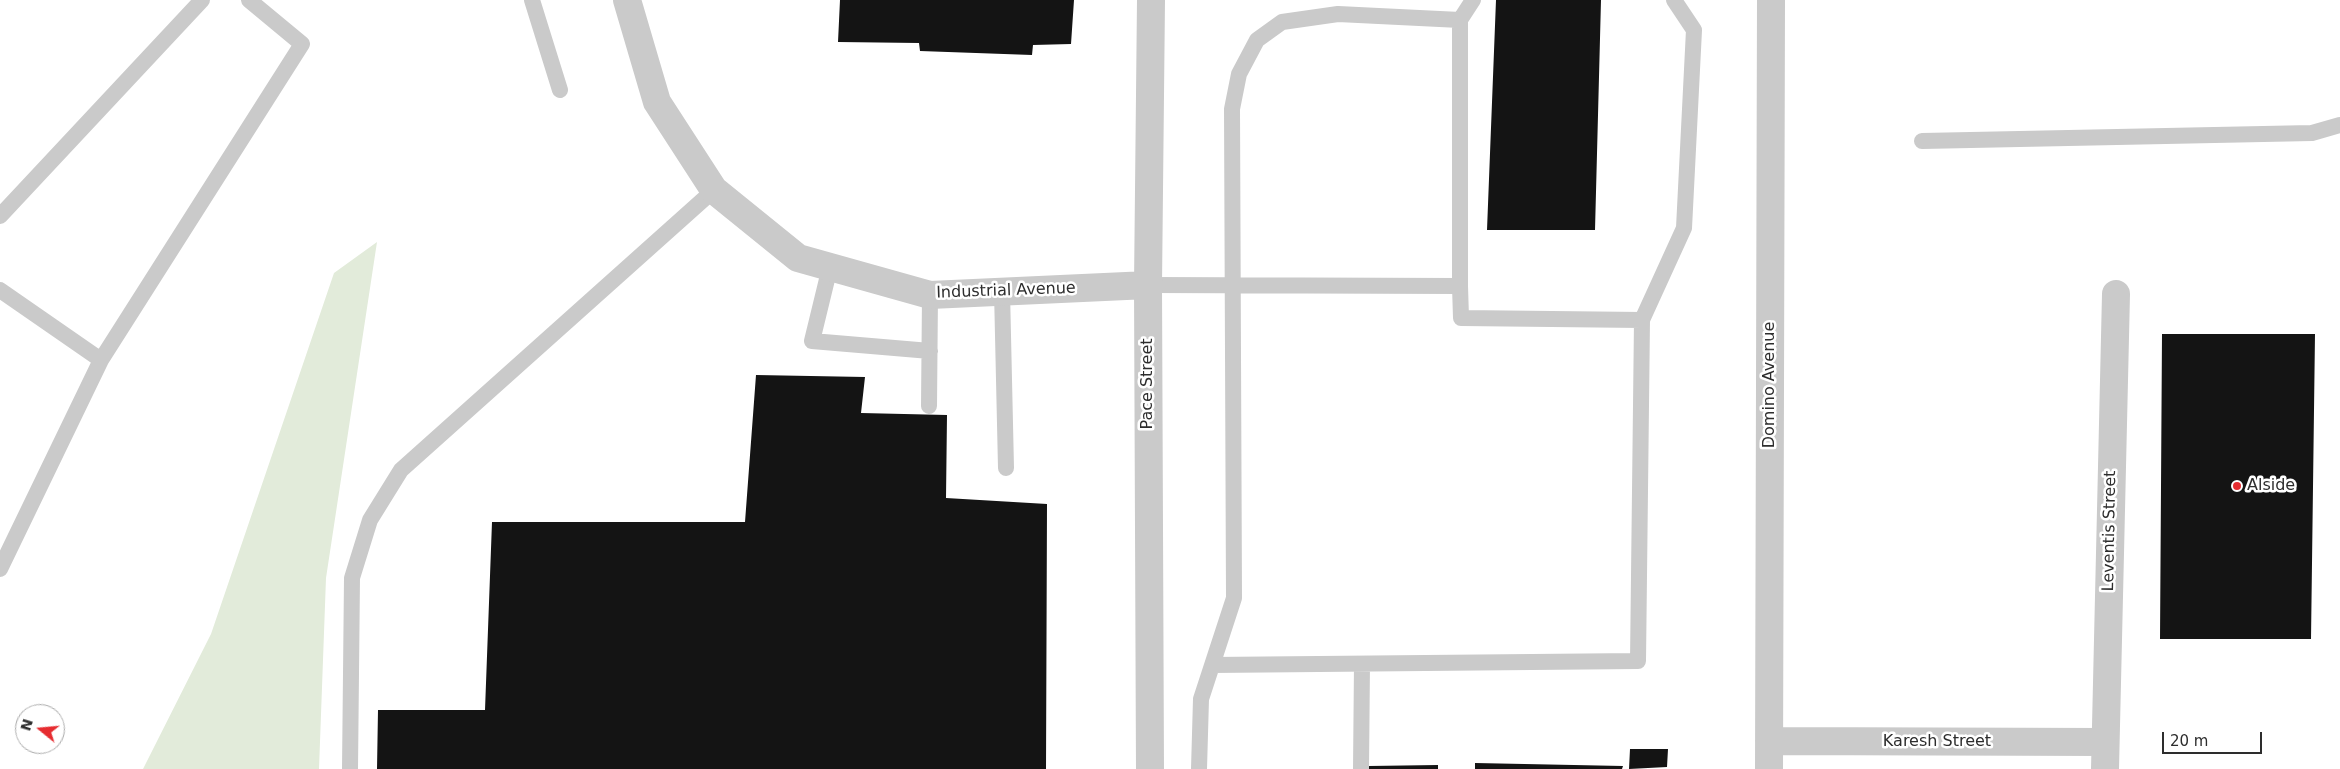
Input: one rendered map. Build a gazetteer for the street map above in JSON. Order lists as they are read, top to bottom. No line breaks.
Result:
{"streets":{"street":["Industrial Avenue","Pace Street","Domino Avenue","Leventis Street","Karesh Street"]},"crossings":[["Industrial Avenue","Pace Street"],["Domino Avenue","Karesh Street"],["Leventis Street","Karesh Street"]],"places":["Alside"],"scale_bar":"20 m","north":"left"}
